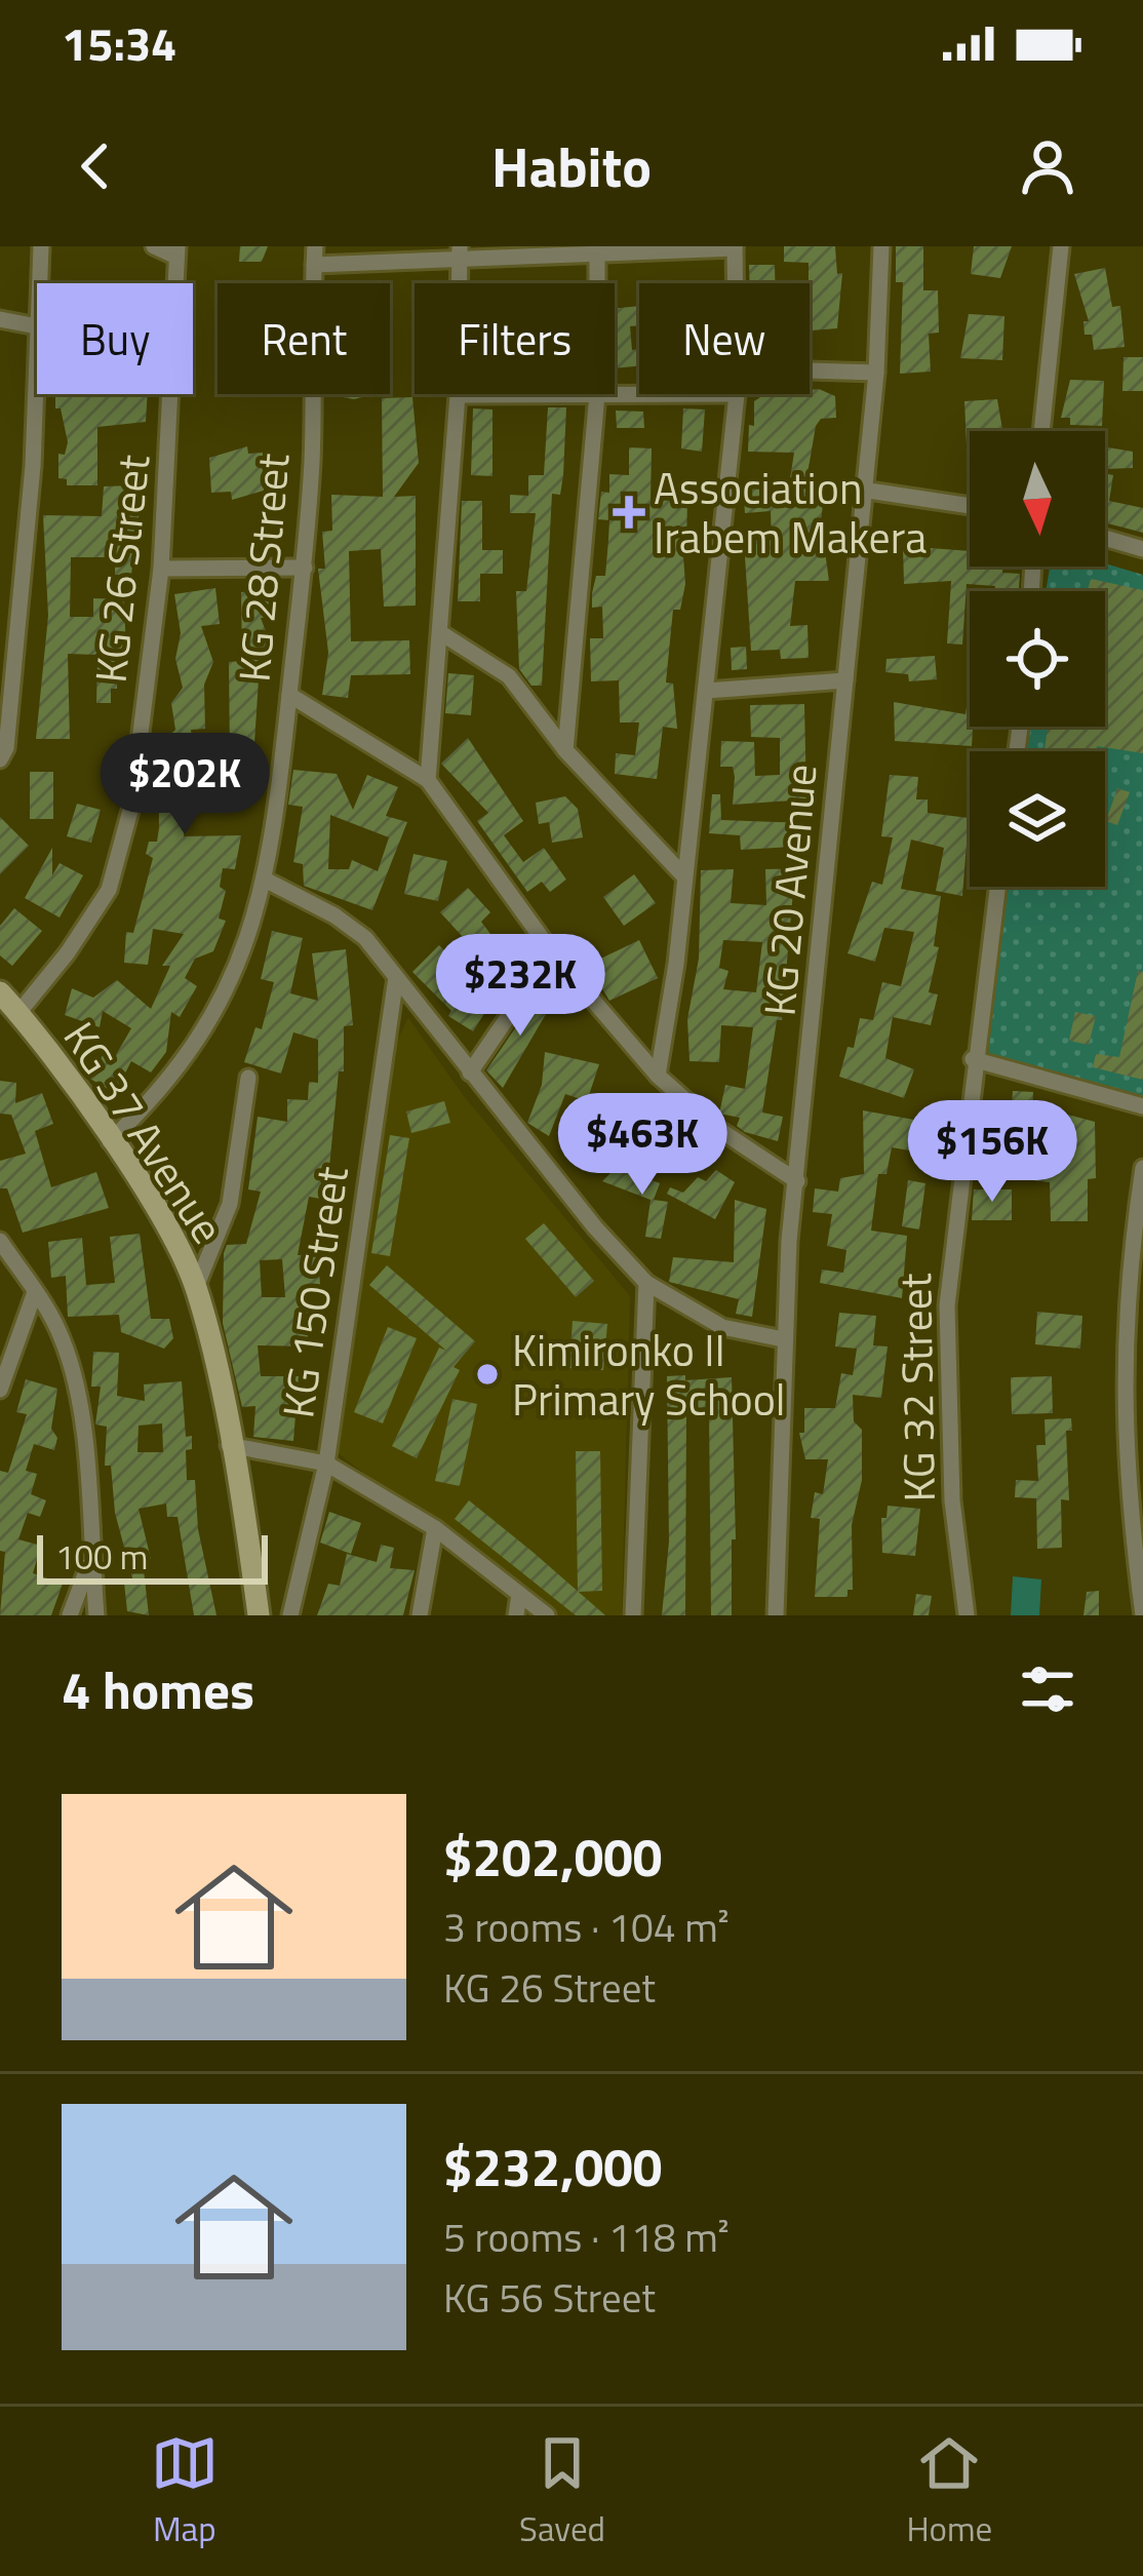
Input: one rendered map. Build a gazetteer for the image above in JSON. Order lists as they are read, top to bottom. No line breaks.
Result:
{"streets":{"street":["KG 28 Street","KG 26 Street","KG 20 Avenue","KG 37 Avenue","KG 150 Street","KG 32 Street"]},"crossings":[["KG 28 Street","KG 37 Avenue"],["KG 26 Street","KG 37 Avenue"]],"places":{"health":["Association Irabem Makera"],"other":["Kimironko II Primary School"]},"scale_bar":"100 m","north":"bottom","page":{"status":"15:34","header":"Habito","chip":["Buy","Rent","Filters","New"],"price":["$202K","$232K","$463K","$156K"],"scale":"100 m","heading":"4 homes","list":[{"name":"$202,000","note":"3 rooms · 104 m² · KG 26 Street"},{"name":"$232,000","note":"5 rooms · 118 m² · KG 56 Street"}],"tabs":["Map","Saved","Home"]}}
